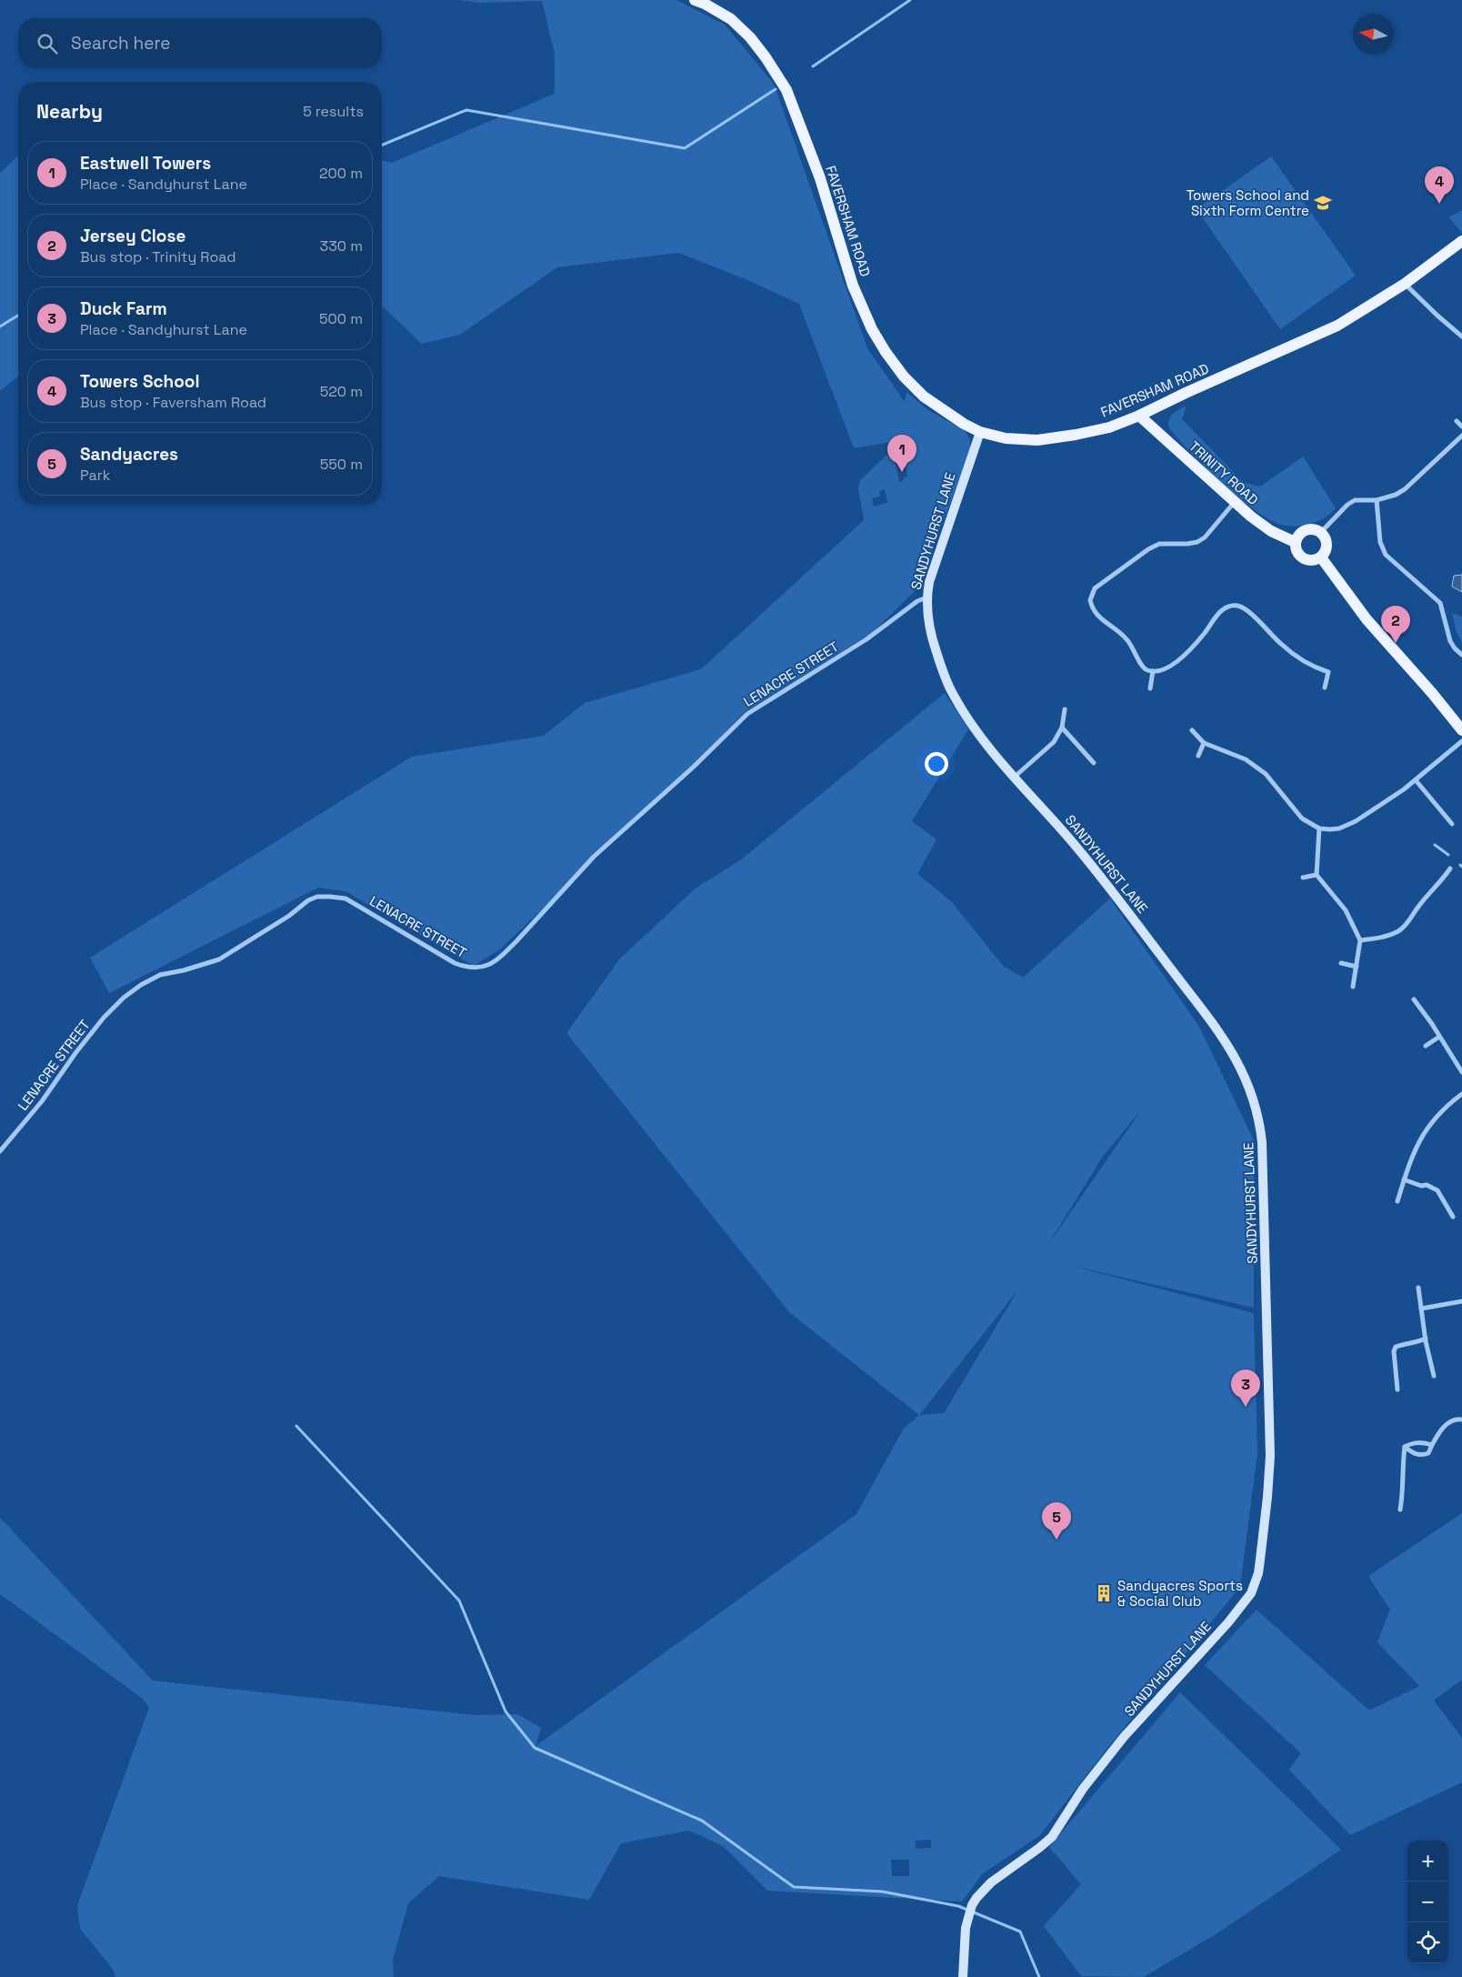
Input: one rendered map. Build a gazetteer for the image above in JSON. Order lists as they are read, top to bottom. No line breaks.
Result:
{"streets":{"main road":["FAVERSHAM ROAD","TRINITY ROAD"],"street":["SANDYHURST LANE","LENACRE STREET"]},"crossings":[["FAVERSHAM ROAD","TRINITY ROAD"],["FAVERSHAM ROAD","SANDYHURST LANE"],["SANDYHURST LANE","LENACRE STREET"]],"places":{"school or university":["Towers School and Sixth Form Centre"],"building":["Sandyacres Sports & Social Club"]},"north":"left","page":{"search":"Search here","heading":["Nearby","5 results"],"list":[{"mark":"1","name":"Eastwell Towers","note":"Place · Sandyhurst Lane","value":"200 m"},{"mark":"2","name":"Jersey Close","note":"Bus stop · Trinity Road","value":"330 m"},{"mark":"3","name":"Duck Farm","note":"Place · Sandyhurst Lane","value":"500 m"},{"mark":"4","name":"Towers School","note":"Bus stop · Faversham Road","value":"520 m"},{"mark":"5","name":"Sandyacres","note":"Park","value":"550 m"}],"pins":["4","1","2","3","5"],"map_buttons":["+","−"]}}
